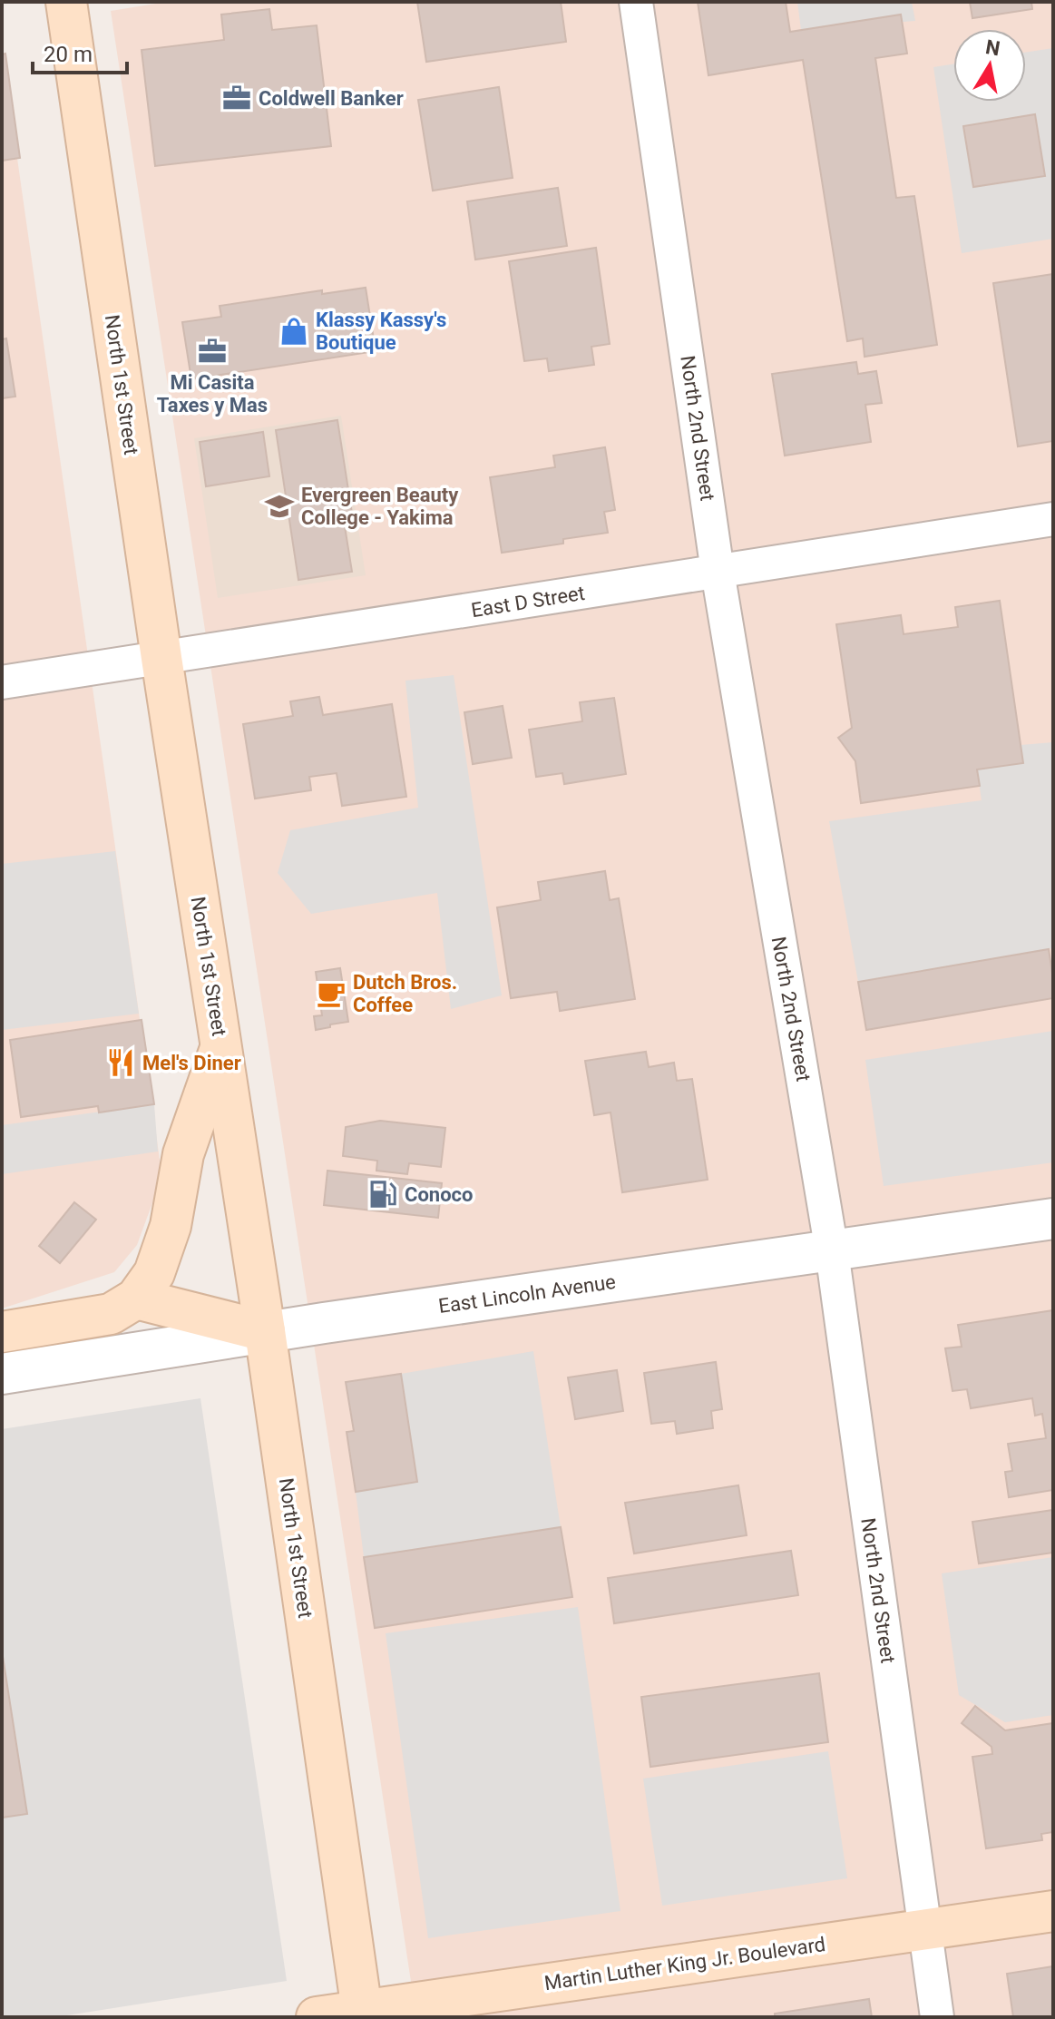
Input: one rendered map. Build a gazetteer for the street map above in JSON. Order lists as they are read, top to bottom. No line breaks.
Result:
{"streets":{"main road":["North 1st Street","Martin Luther King Jr. Boulevard"],"street":["North 2nd Street","East D Street","East Lincoln Avenue"]},"crossings":[["North 1st Street","East D Street"],["North 1st Street","East Lincoln Avenue"],["North 1st Street","Martin Luther King Jr. Boulevard"],["North 2nd Street","East D Street"],["North 2nd Street","East Lincoln Avenue"],["North 2nd Street","Martin Luther King Jr. Boulevard"]],"places":{"office":["Coldwell Banker","Mi Casita Taxes y Mas"],"shop":["Klassy Kassy's Boutique"],"school or university":["Evergreen Beauty College - Yakima"],"cafe":["Dutch Bros. Coffee"],"restaurant":["Mel's Diner"],"fuel station":["Conoco"]},"scale_bar":"20 m","north":"top"}
